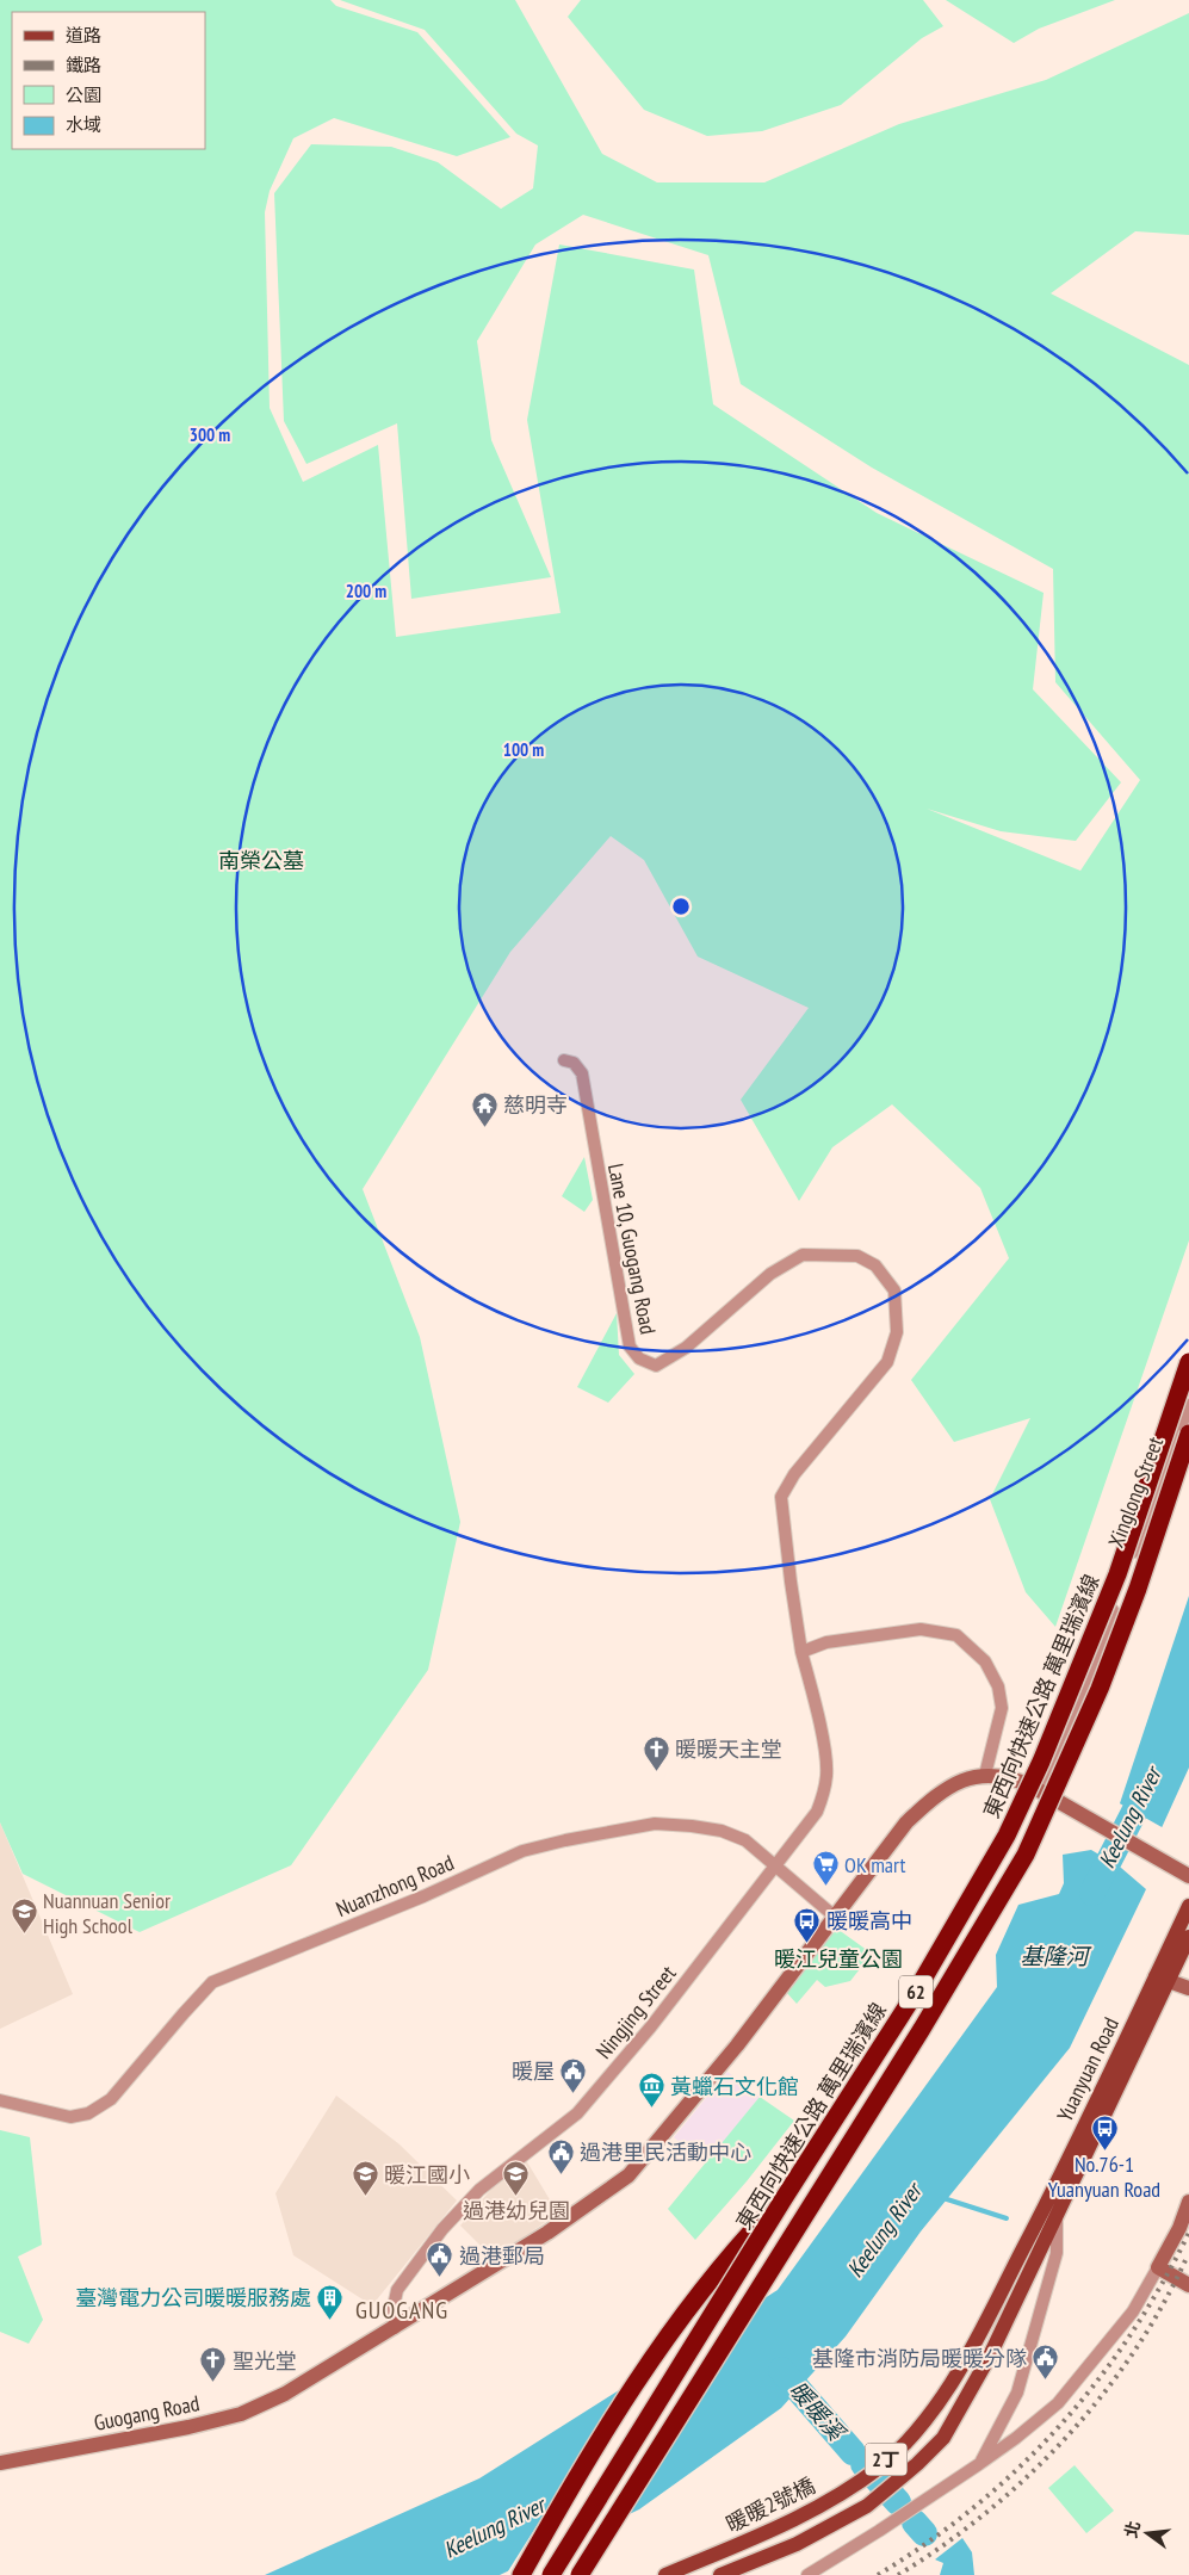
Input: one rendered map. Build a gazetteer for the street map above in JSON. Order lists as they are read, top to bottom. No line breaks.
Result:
{"streets":{"highway":["東西向快速公路 萬里瑞濱線","62"],"main road":["Yuanyuan Road","2丁","暖暖2號橋"],"street":["Lane 10, Guogang Road","Xinglong Street","Nuanzhong Road","Ningjing Street","Guogang Road"]},"crossings":[["Lane 10, Guogang Road","Ningjing Street"],["Xinglong Street","Guogang Road"],["Nuanzhong Road","Ningjing Street"],["Nuanzhong Road","Guogang Road"],["Ningjing Street","Guogang Road"],["Yuanyuan Road","暖暖2號橋"]],"districts":["GUOGANG"],"water":["Keelung River","基隆河","暖暖溪"],"parks":["南榮公墓","暖江兒童公園"],"places":{"temple":["慈明寺"],"church":["暖暖天主堂","聖光堂"],"supermarket":["OK mart"],"school or university":["Nuannuan Senior High School","暖江國小","過港幼兒園"],"bus stop":["暖暖高中","No.76-1 Yuanyuan Road"],"public building":["暖屋","過港里民活動中心","過港郵局","基隆市消防局暖暖分隊"],"museum":["黃蠟石文化館"],"building":["臺灣電力公司暖暖服務處"]},"legend":["道路","鐵路","公園","水域"],"north":"left","rings":["300 m","200 m","100 m"]}
